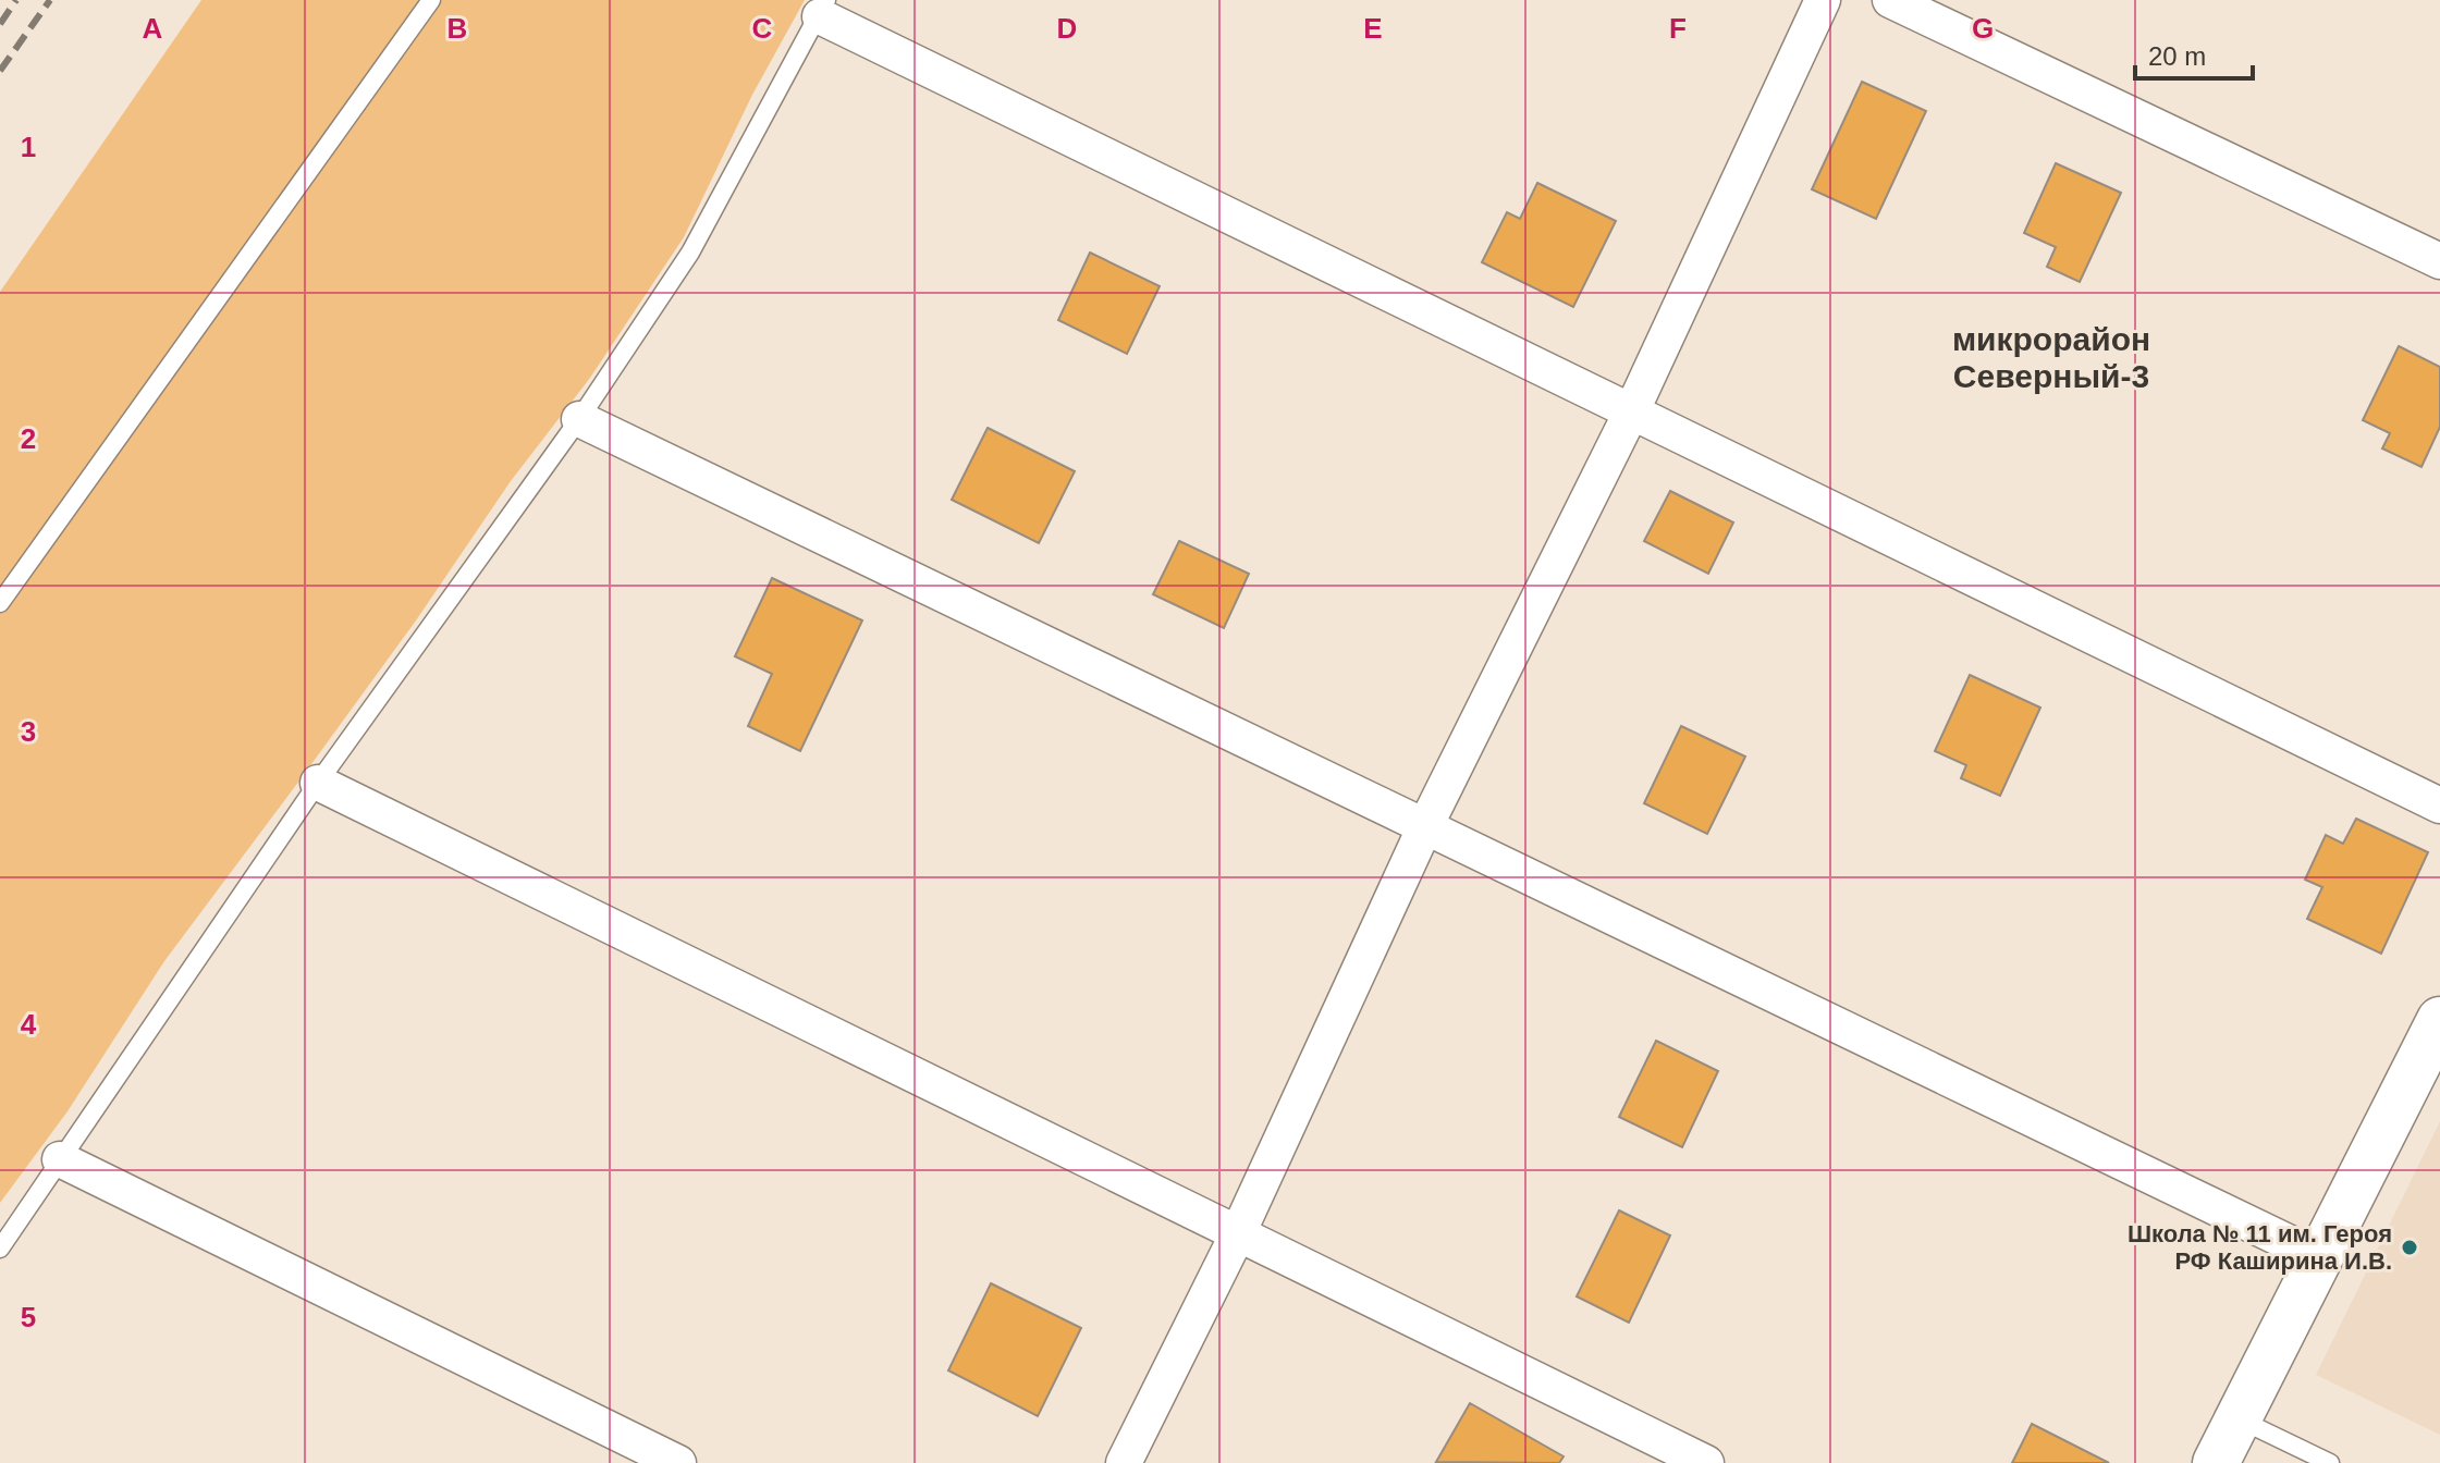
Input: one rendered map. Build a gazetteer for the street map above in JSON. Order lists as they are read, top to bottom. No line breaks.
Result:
{"districts":["микрорайон Северный-3"],"places":["Школа № 11 им. Героя РФ Каширина И.В."],"scale_bar":"20 m","grid":{"columns":["A","B","C","D","E","F","G"],"rows":["1","2","3","4","5"]}}
